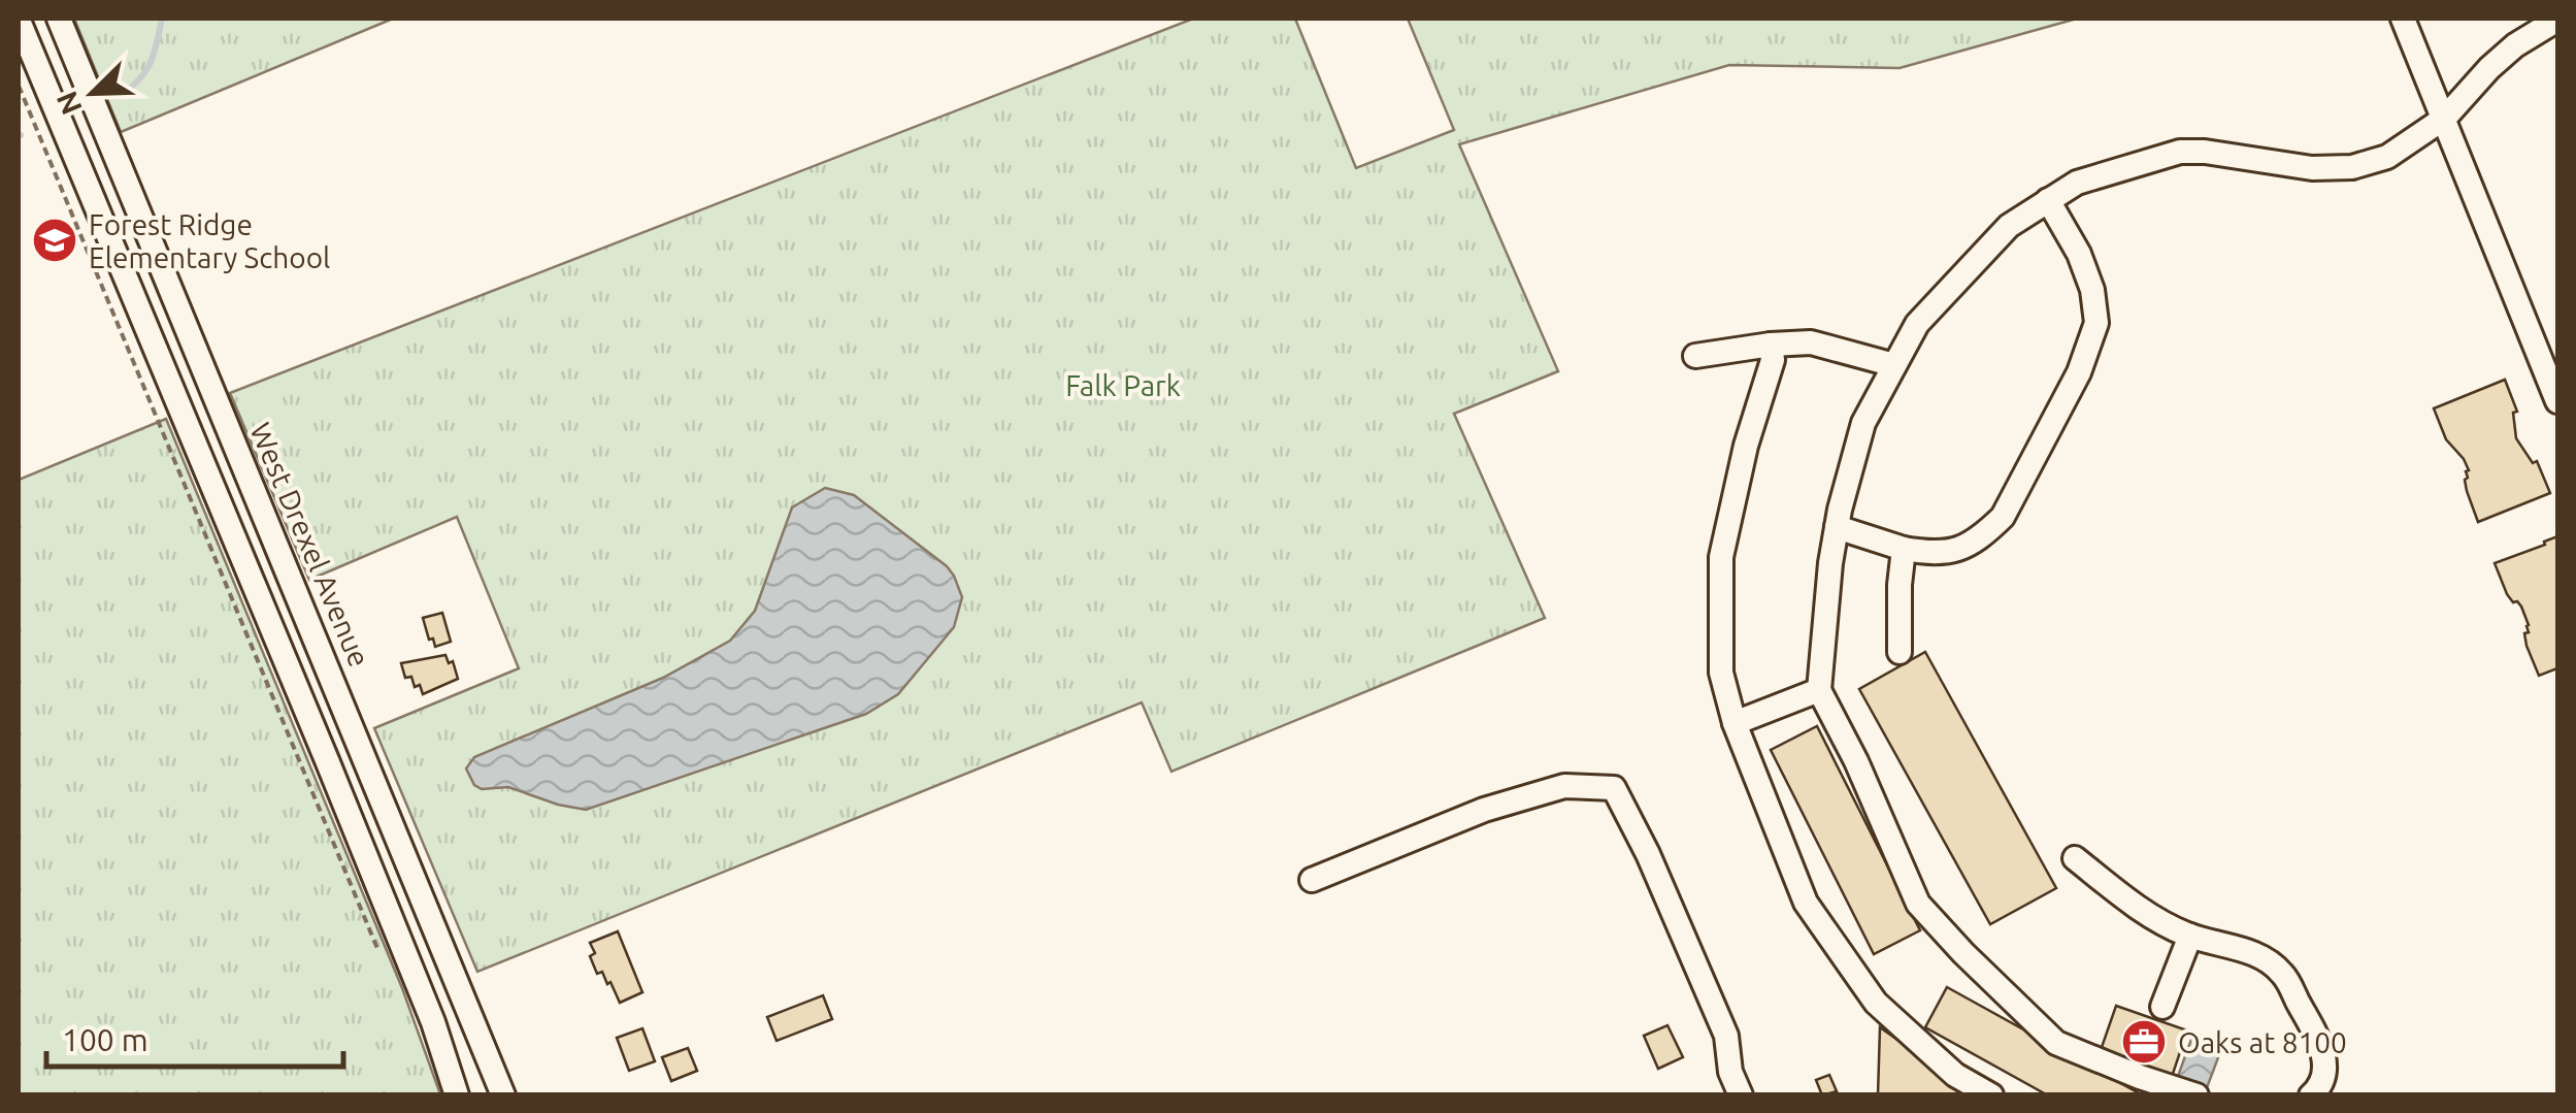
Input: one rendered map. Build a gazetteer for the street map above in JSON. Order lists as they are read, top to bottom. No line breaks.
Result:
{"streets":{"street":["West Drexel Avenue"]},"parks":["Falk Park"],"places":{"school or university":["Forest Ridge Elementary School"],"office":["Oaks at 8100"]},"scale_bar":"100 m","north":"bottom left"}
